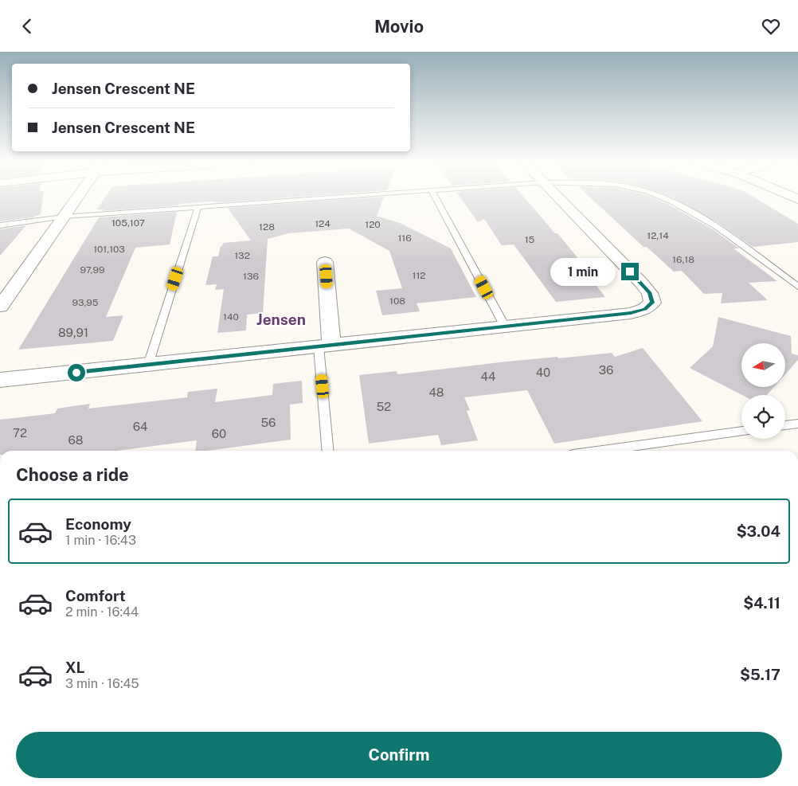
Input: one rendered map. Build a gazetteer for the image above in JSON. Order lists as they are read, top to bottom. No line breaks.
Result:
{"districts":["Jensen"],"house_numbers":["105,107","124","120","128","12,14","116","15","101,103","132","16,18","97,99","112","136","108","93,95","140","89,91","36","40","44","48","52","56","64","72","60","68"],"north":"left","page":{"header":"Movio","banner":["Jensen Crescent NE","Jensen Crescent NE"],"bubble":"1 min","heading":"Choose a ride","list":[{"name":"Economy","note":"1 min · 16:43","value":"$3.04"},{"name":"Comfort","note":"2 min · 16:44","value":"$4.11"},{"name":"XL","note":"3 min · 16:45","value":"$5.17"}],"buttons":"Confirm"}}
